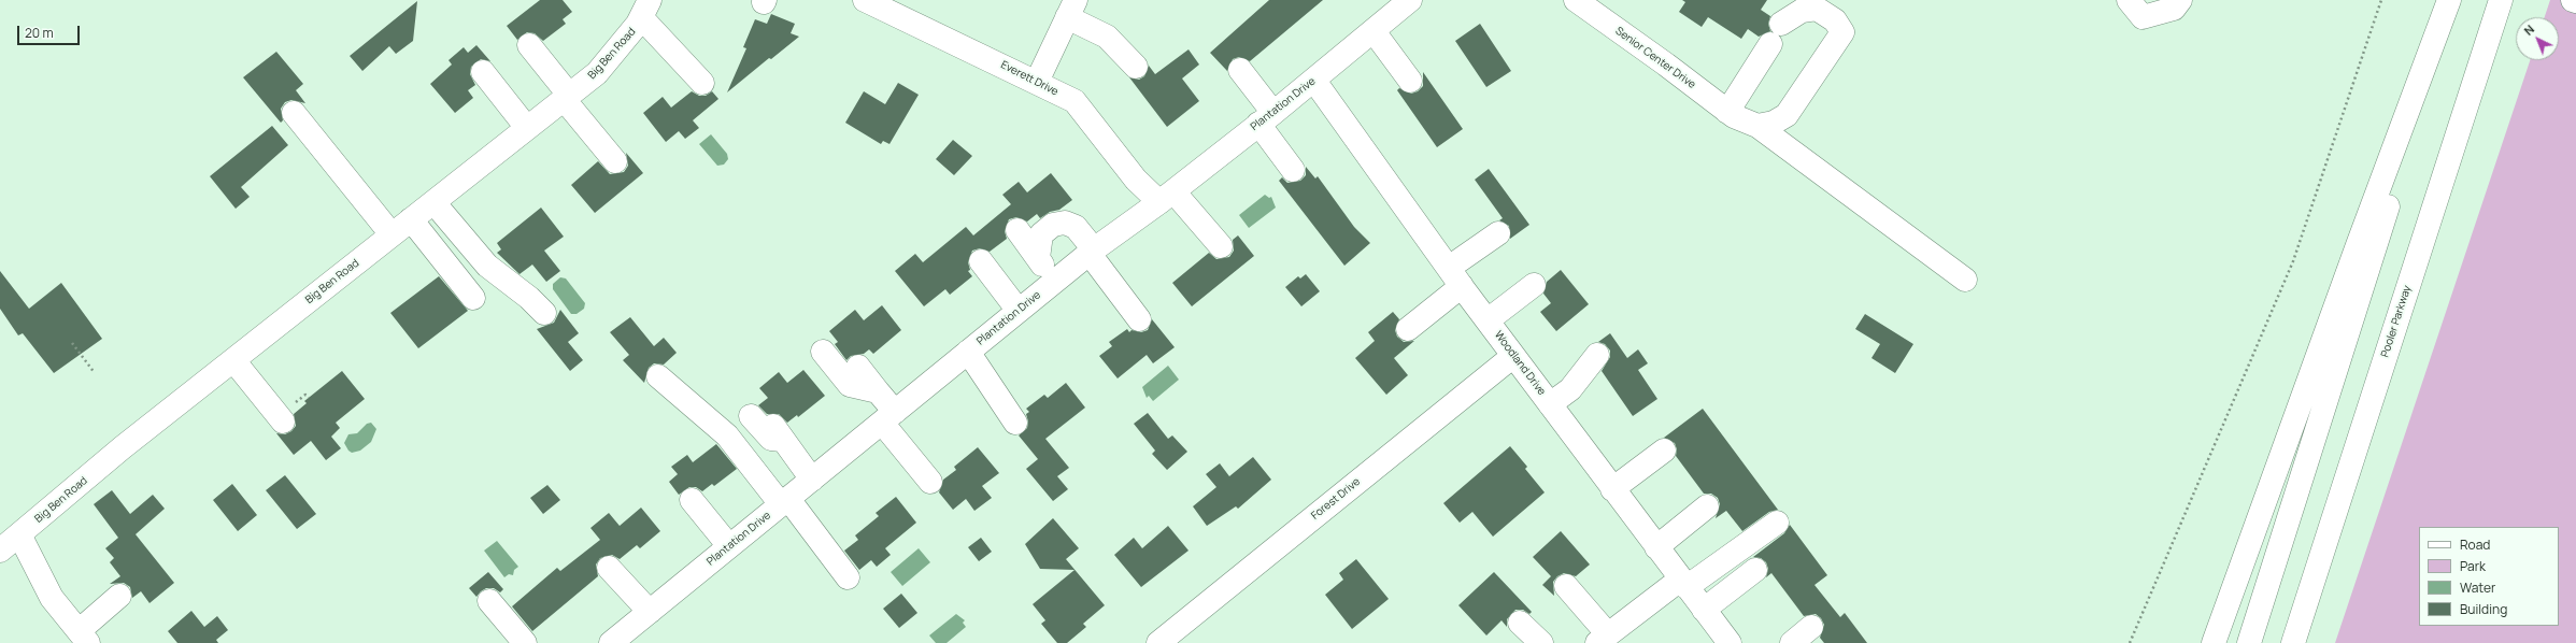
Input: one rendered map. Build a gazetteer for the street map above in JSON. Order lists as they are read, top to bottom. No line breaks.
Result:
{"streets":{"street":["Big Ben Road","Senior Center Drive","Everett Drive","Plantation Drive","Pooler Parkway","Woodland Drive","Forest Drive"]},"crossings":[["Everett Drive","Plantation Drive"],["Plantation Drive","Woodland Drive"],["Woodland Drive","Forest Drive"]],"legend":["Road","Park","Water","Building"],"scale_bar":"20 m","north":"top left"}
